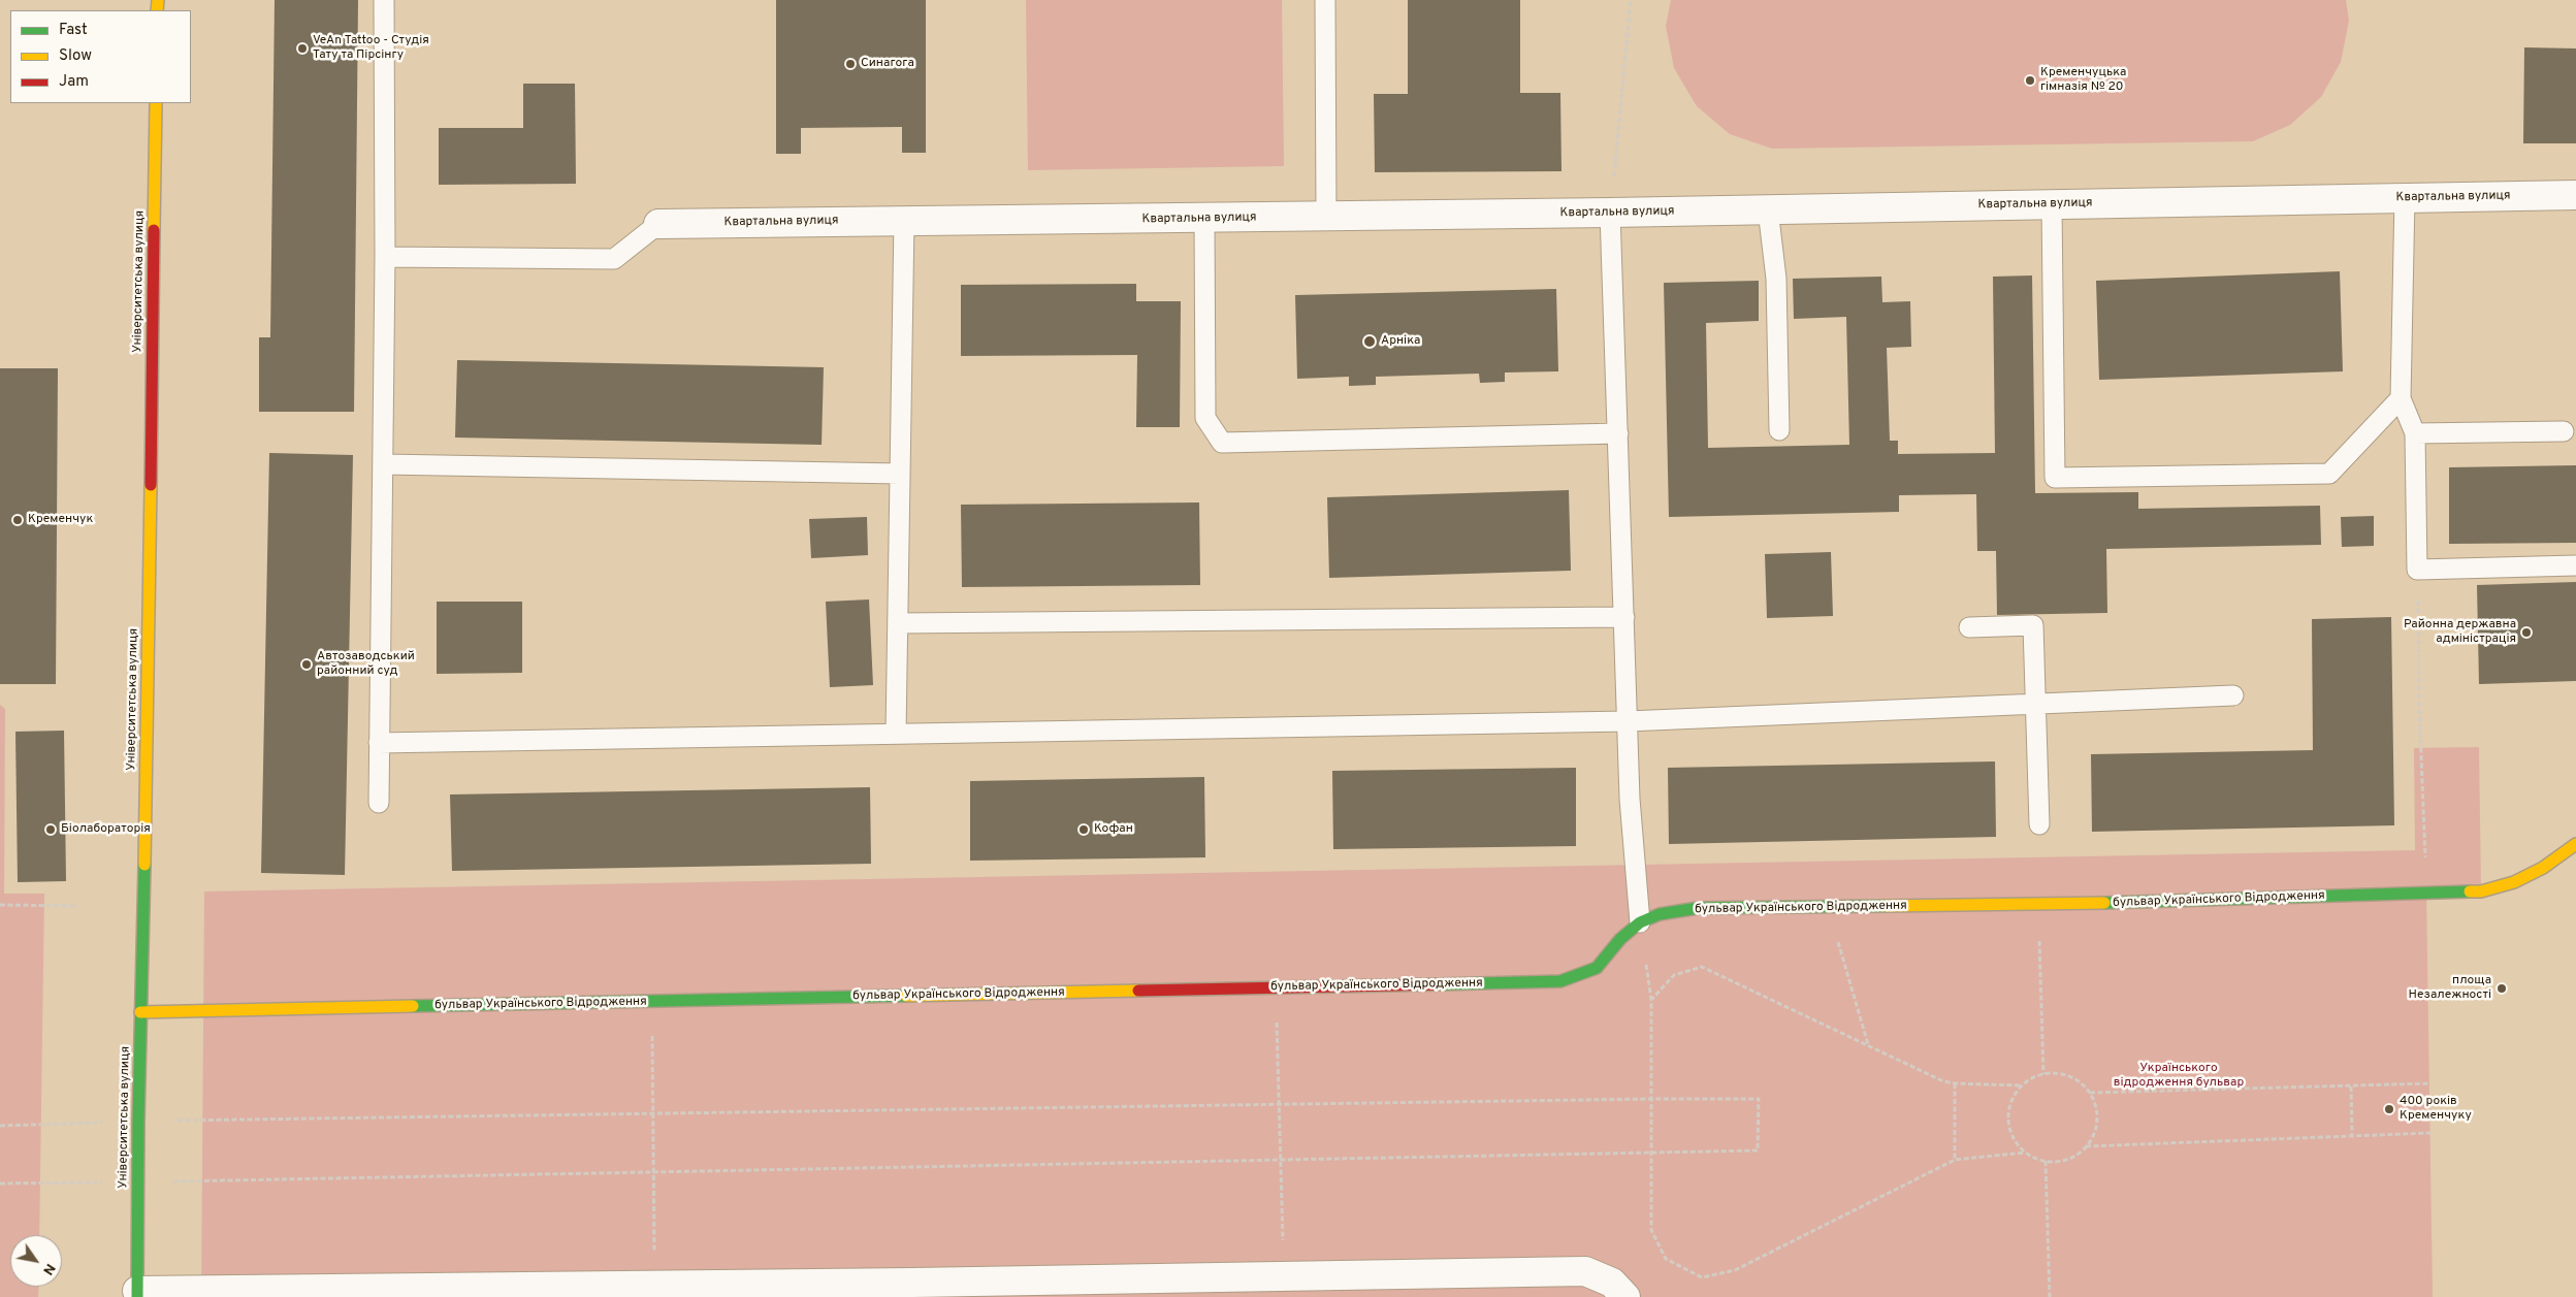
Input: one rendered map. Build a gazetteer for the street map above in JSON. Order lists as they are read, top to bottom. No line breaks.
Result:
{"streets":{"street":["Квартальна вулиця","Університетська вулиця","бульвар Українського Відродження"]},"crossings":[["Університетська вулиця","бульвар Українського Відродження"]],"parks":["Українського відродження бульвар"],"places":["VeAn Tattoo - Студія Тату та Пірсінгу","Синагога","Кременчуцька гімназія № 20","Арніка","Кременчук","Районна державна адміністрація","Автозаводський районний суд","Біолабораторія","Кофан","площа Незалежності","400 років Кременчуку"],"legend":["Fast","Slow","Jam"],"north":"bottom right"}
